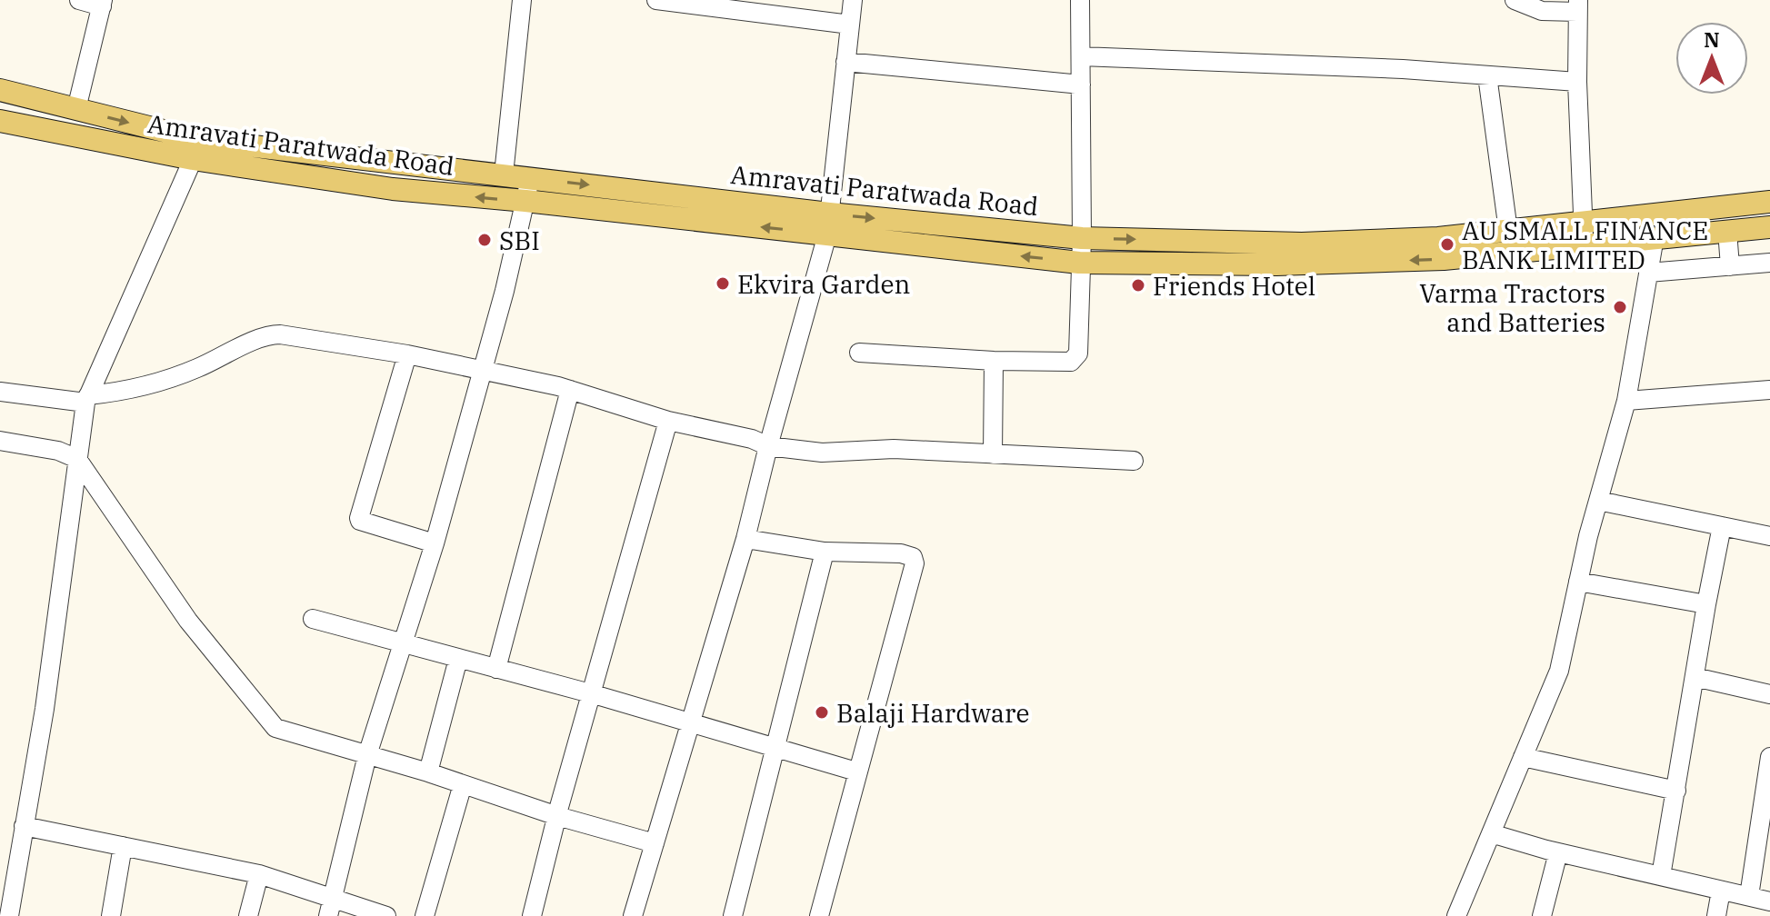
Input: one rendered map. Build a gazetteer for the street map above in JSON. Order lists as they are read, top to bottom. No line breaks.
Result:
{"streets":{"main road":["Amravati Paratwada Road"]},"places":["SBI","AU SMALL FINANCE BANK LIMITED","Ekvira Garden","Friends Hotel","Varma Tractors and Batteries","Balaji Hardware"],"north":"top"}
